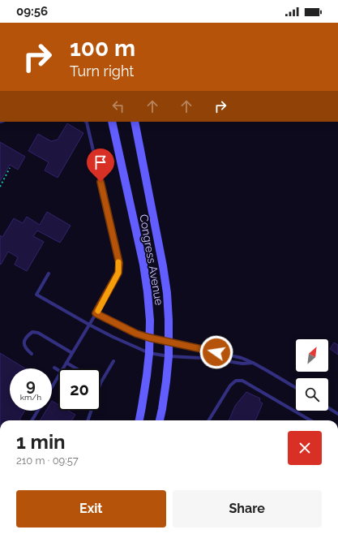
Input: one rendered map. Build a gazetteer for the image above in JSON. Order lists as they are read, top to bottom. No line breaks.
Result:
{"streets":{"street":["Congress Avenue"]},"north":"top right","page":{"status":"09:56","turn":["100 m","Turn right"],"speed":"9 km/h","limit":"20","heading":["1 min","210 m · 09:57"],"buttons":["Exit","Share"]}}
